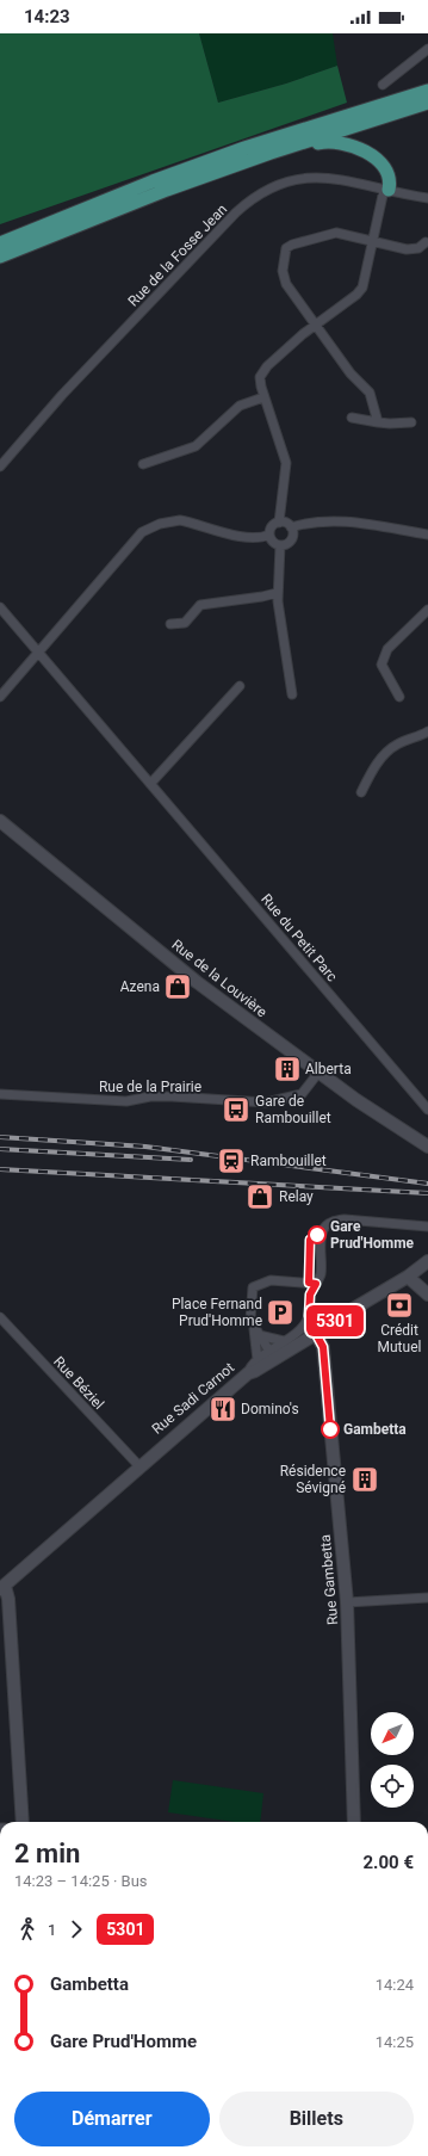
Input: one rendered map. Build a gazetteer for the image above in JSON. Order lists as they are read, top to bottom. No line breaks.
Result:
{"streets":{"main road":["Rue de la Louvière","Rue Sadi Carnot","Rue Gambetta"],"street":["Rue de la Fosse Jean","Rue du Petit Parc","Rue de la Prairie","Rue Béziel"]},"crossings":[["Rue de la Louvière","Rue de la Prairie"],["Rue Béziel","Rue Sadi Carnot"],["Rue Sadi Carnot","Rue Gambetta"]],"places":{"shop":["Azena","Relay"],"building":["Alberta","Résidence Sévigné"],"bus stop":["Gare de Rambouillet"],"station":["Rambouillet"],"other":["Gare Prud'Homme","Gambetta"],"bank":["Crédit Mutuel"],"parking":["Place Fernand Prud'Homme"],"restaurant":["Domino's"]},"lines":["bus line 5301"],"north":"bottom left","page":{"status":"14:23","on_map":"5301","heading":["2 min","14:23 – 14:25 · Bus","2.00 €"],"legs":["1","5301"],"list":[{"name":"Gambetta","value":"14:24"},{"name":"Gare Prud'Homme","value":"14:25"}],"buttons":["Démarrer","Billets"]}}
